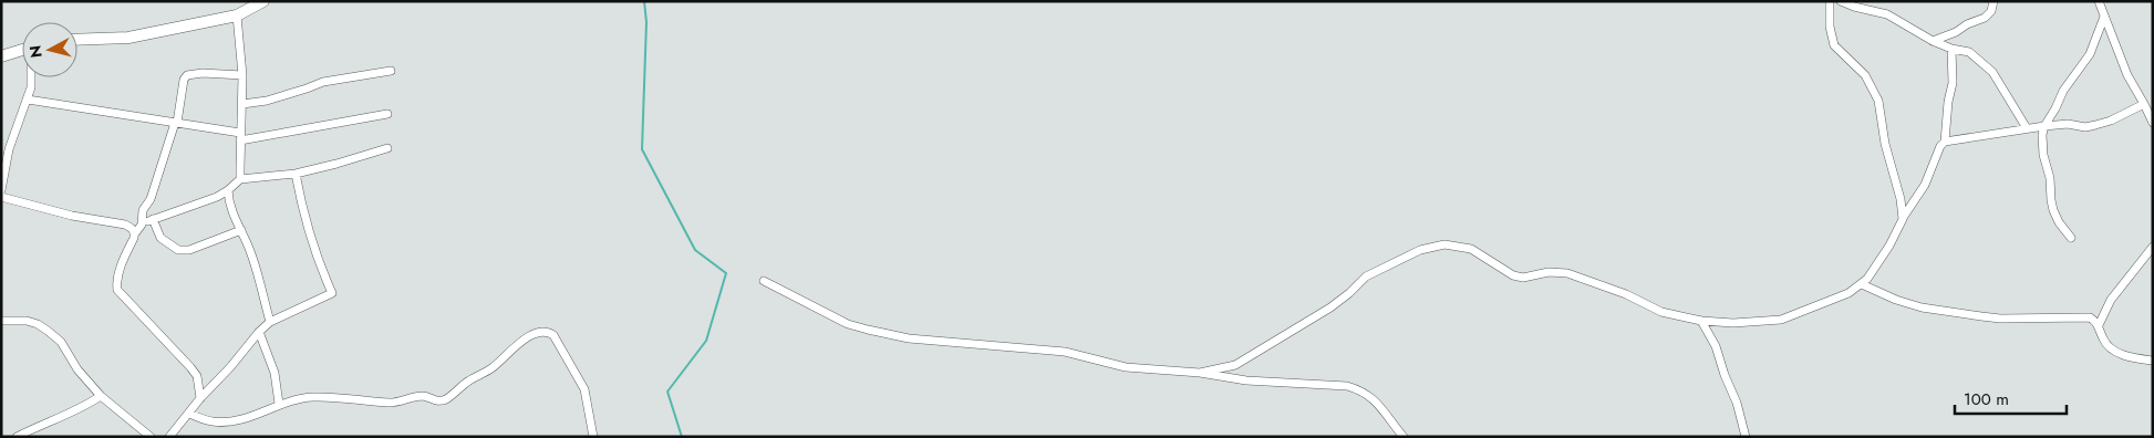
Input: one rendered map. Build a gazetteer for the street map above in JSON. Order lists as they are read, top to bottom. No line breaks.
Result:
{"scale_bar":"100 m","north":"left"}
